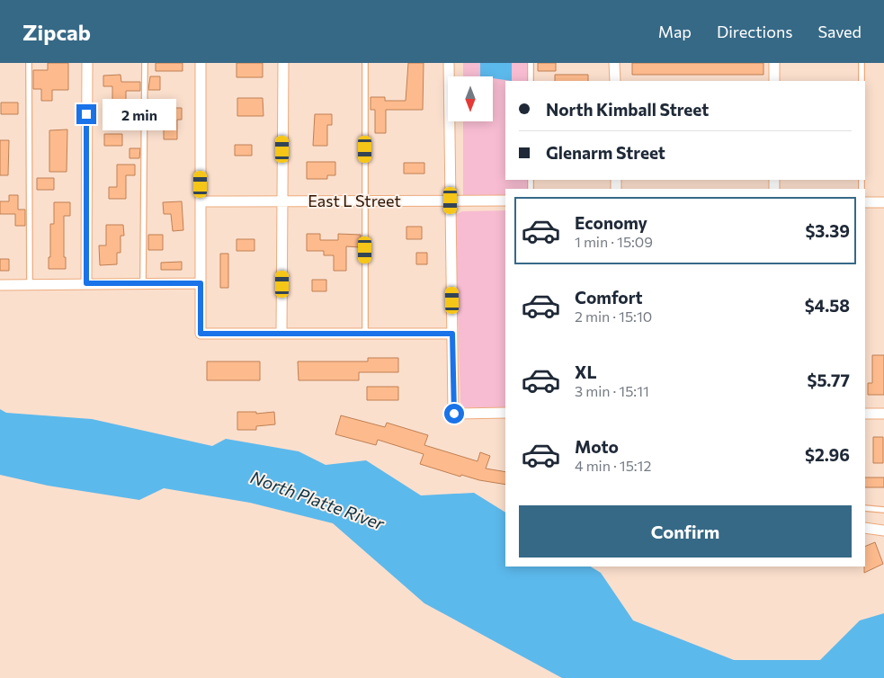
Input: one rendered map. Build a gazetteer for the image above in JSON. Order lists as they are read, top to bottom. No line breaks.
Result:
{"streets":{"street":["East L Street"]},"water":["North Platte River"],"north":"bottom","page":{"header":"Zipcab","nav":["Map","Directions","Saved"],"banner":["North Kimball Street","Glenarm Street"],"bubble":"2 min","list":[{"name":"Economy","note":"1 min · 15:09","value":"$3.39"},{"name":"Comfort","note":"2 min · 15:10","value":"$4.58"},{"name":"XL","note":"3 min · 15:11","value":"$5.77"},{"name":"Moto","note":"4 min · 15:12","value":"$2.96"}],"buttons":"Confirm"}}
